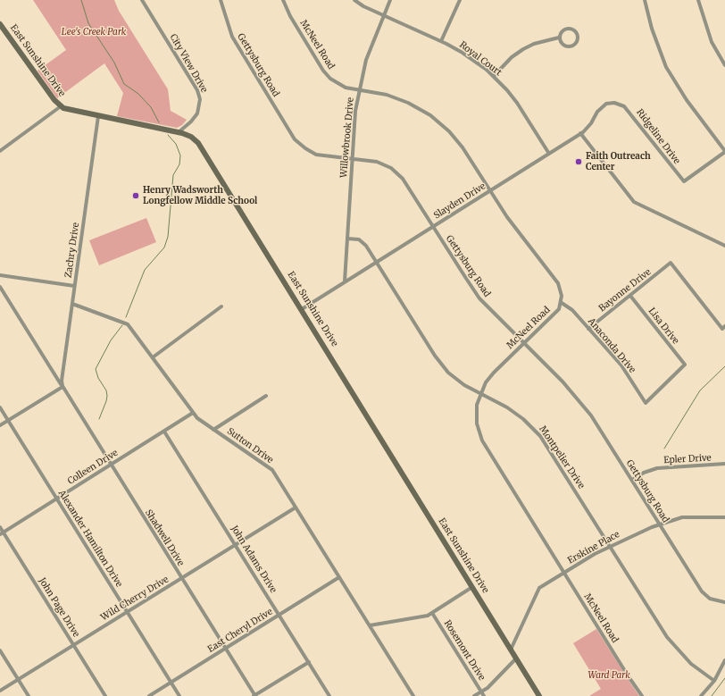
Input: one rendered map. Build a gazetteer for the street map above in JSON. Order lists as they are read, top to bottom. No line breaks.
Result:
{"streets":{"street":["McNeel Road","Royal Court","East Sunshine Drive","City View Drive","Gettysburg Road","Ridgeline Drive","Willowbrook Drive","Slayden Drive","Zachry Drive","Bayonne Drive","Lisa Drive","Anaconda Drive","Sutton Drive","Montpelier Drive","Epler Drive","Colleen Drive","Shadwell Drive","Alexander Hamilton Drive","Erskine Place","John Adams Drive","Wild Cherry Drive","John Page Drive","East Cheryl Drive","Rosemont Drive"]},"crossings":[["McNeel Road","Gettysburg Road"],["McNeel Road","Willowbrook Drive"],["McNeel Road","Slayden Drive"],["McNeel Road","Anaconda Drive"],["McNeel Road","Montpelier Drive"],["McNeel Road","Erskine Place"],["Royal Court","Willowbrook Drive"],["Royal Court","Slayden Drive"],["East Sunshine Drive","City View Drive"],["East Sunshine Drive","Slayden Drive"],["East Sunshine Drive","Zachry Drive"],["East Sunshine Drive","Erskine Place"],["Gettysburg Road","Willowbrook Drive"],["Gettysburg Road","Slayden Drive"],["Gettysburg Road","Epler Drive"],["Gettysburg Road","Erskine Place"],["Ridgeline Drive","Slayden Drive"],["Willowbrook Drive","Slayden Drive"],["Willowbrook Drive","Montpelier Drive"],["Slayden Drive","Montpelier Drive"],["Zachry Drive","Sutton Drive"],["Zachry Drive","Shadwell Drive"],["Bayonne Drive","Lisa Drive"],["Bayonne Drive","Anaconda Drive"],["Lisa Drive","Anaconda Drive"],["Sutton Drive","Colleen Drive"],["Sutton Drive","Wild Cherry Drive"],["Sutton Drive","East Cheryl Drive"],["Montpelier Drive","Erskine Place"],["Colleen Drive","Shadwell Drive"],["Colleen Drive","Alexander Hamilton Drive"],["Colleen Drive","John Adams Drive"],["Colleen Drive","John Page Drive"],["Shadwell Drive","Wild Cherry Drive"],["Shadwell Drive","East Cheryl Drive"],["Alexander Hamilton Drive","Wild Cherry Drive"],["Alexander Hamilton Drive","East Cheryl Drive"],["John Adams Drive","Wild Cherry Drive"],["John Adams Drive","East Cheryl Drive"],["Wild Cherry Drive","John Page Drive"]],"parks":["Lee's Creek Park","Ward Park"],"places":["Faith Outreach Center","Henry Wadsworth Longfellow Middle School"]}
